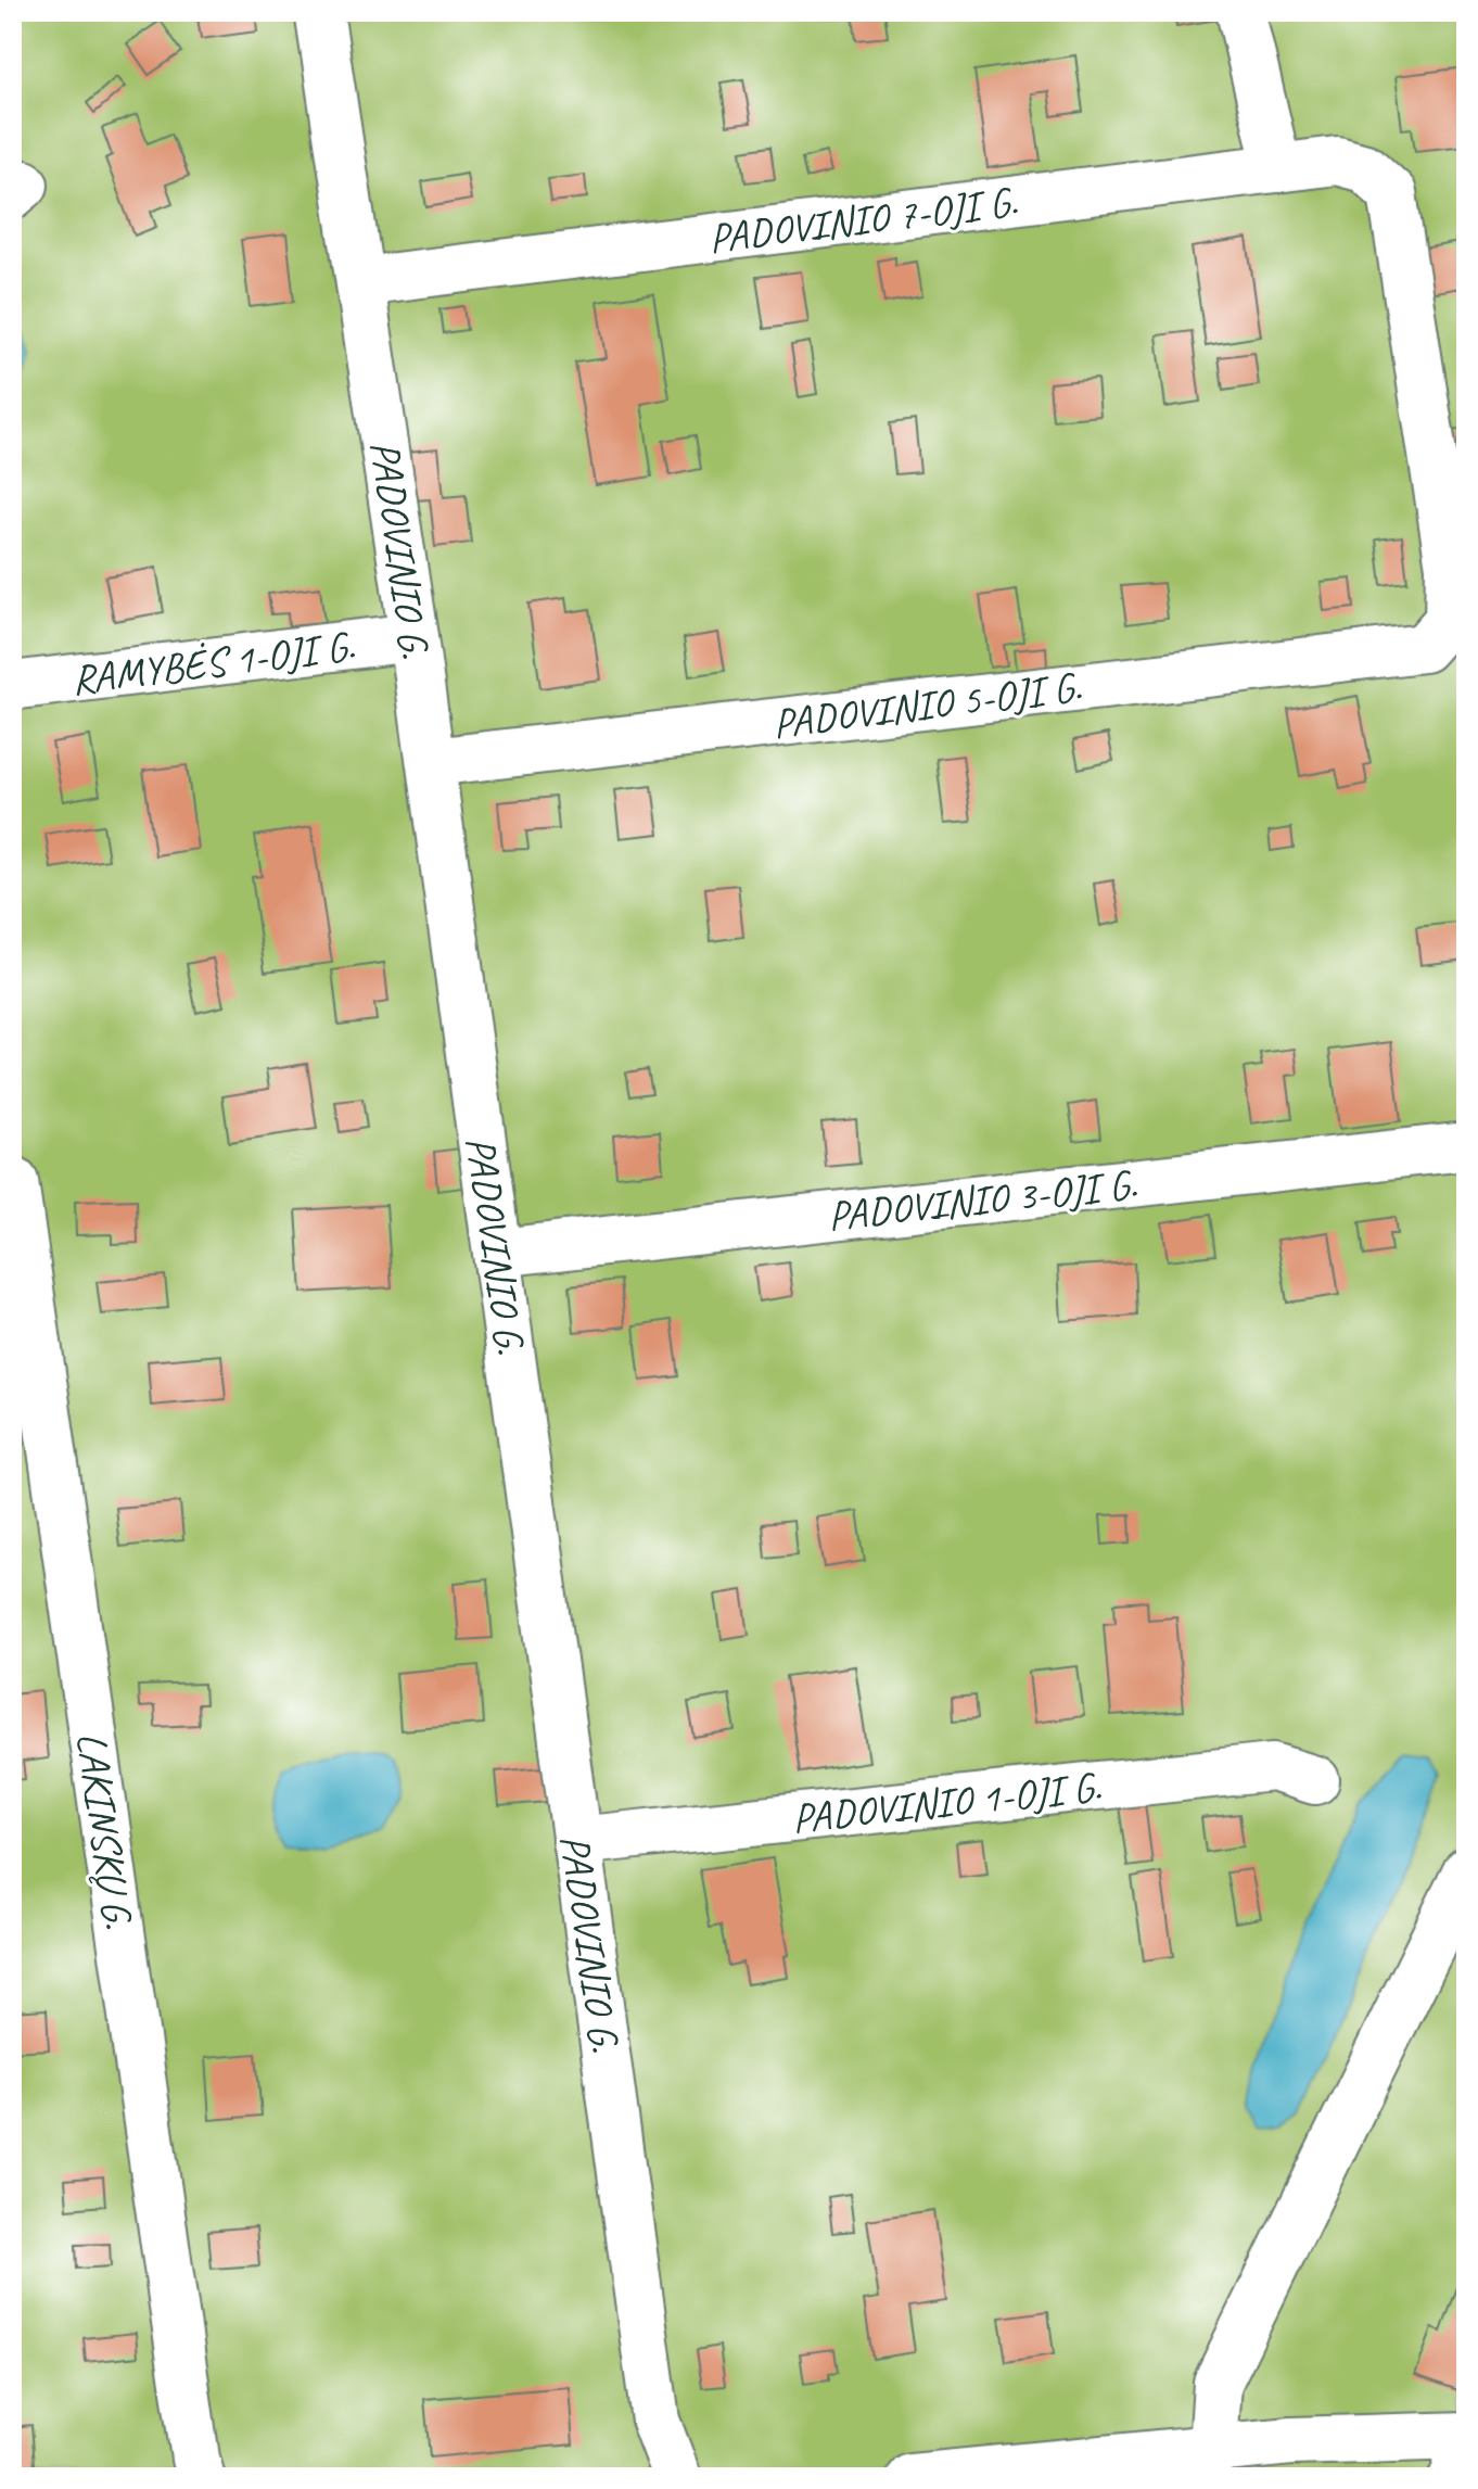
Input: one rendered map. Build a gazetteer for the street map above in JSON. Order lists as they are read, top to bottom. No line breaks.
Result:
{"streets":{"street":["PADOVINIO 7-OJI G.","PADOVINIO G.","RAMYBĖS 1-OJI G.","PADOVINIO 5-OJI G.","PADOVINIO 3-OJI G.","PADOVINIO 1-OJI G.","LAKINSKŲ G."]},"crossings":[["PADOVINIO 7-OJI G.","PADOVINIO G."],["PADOVINIO 7-OJI G.","PADOVINIO 5-OJI G."],["PADOVINIO G.","RAMYBĖS 1-OJI G."],["PADOVINIO G.","PADOVINIO 5-OJI G."],["PADOVINIO G.","PADOVINIO 3-OJI G."],["PADOVINIO G.","PADOVINIO 1-OJI G."]]}
